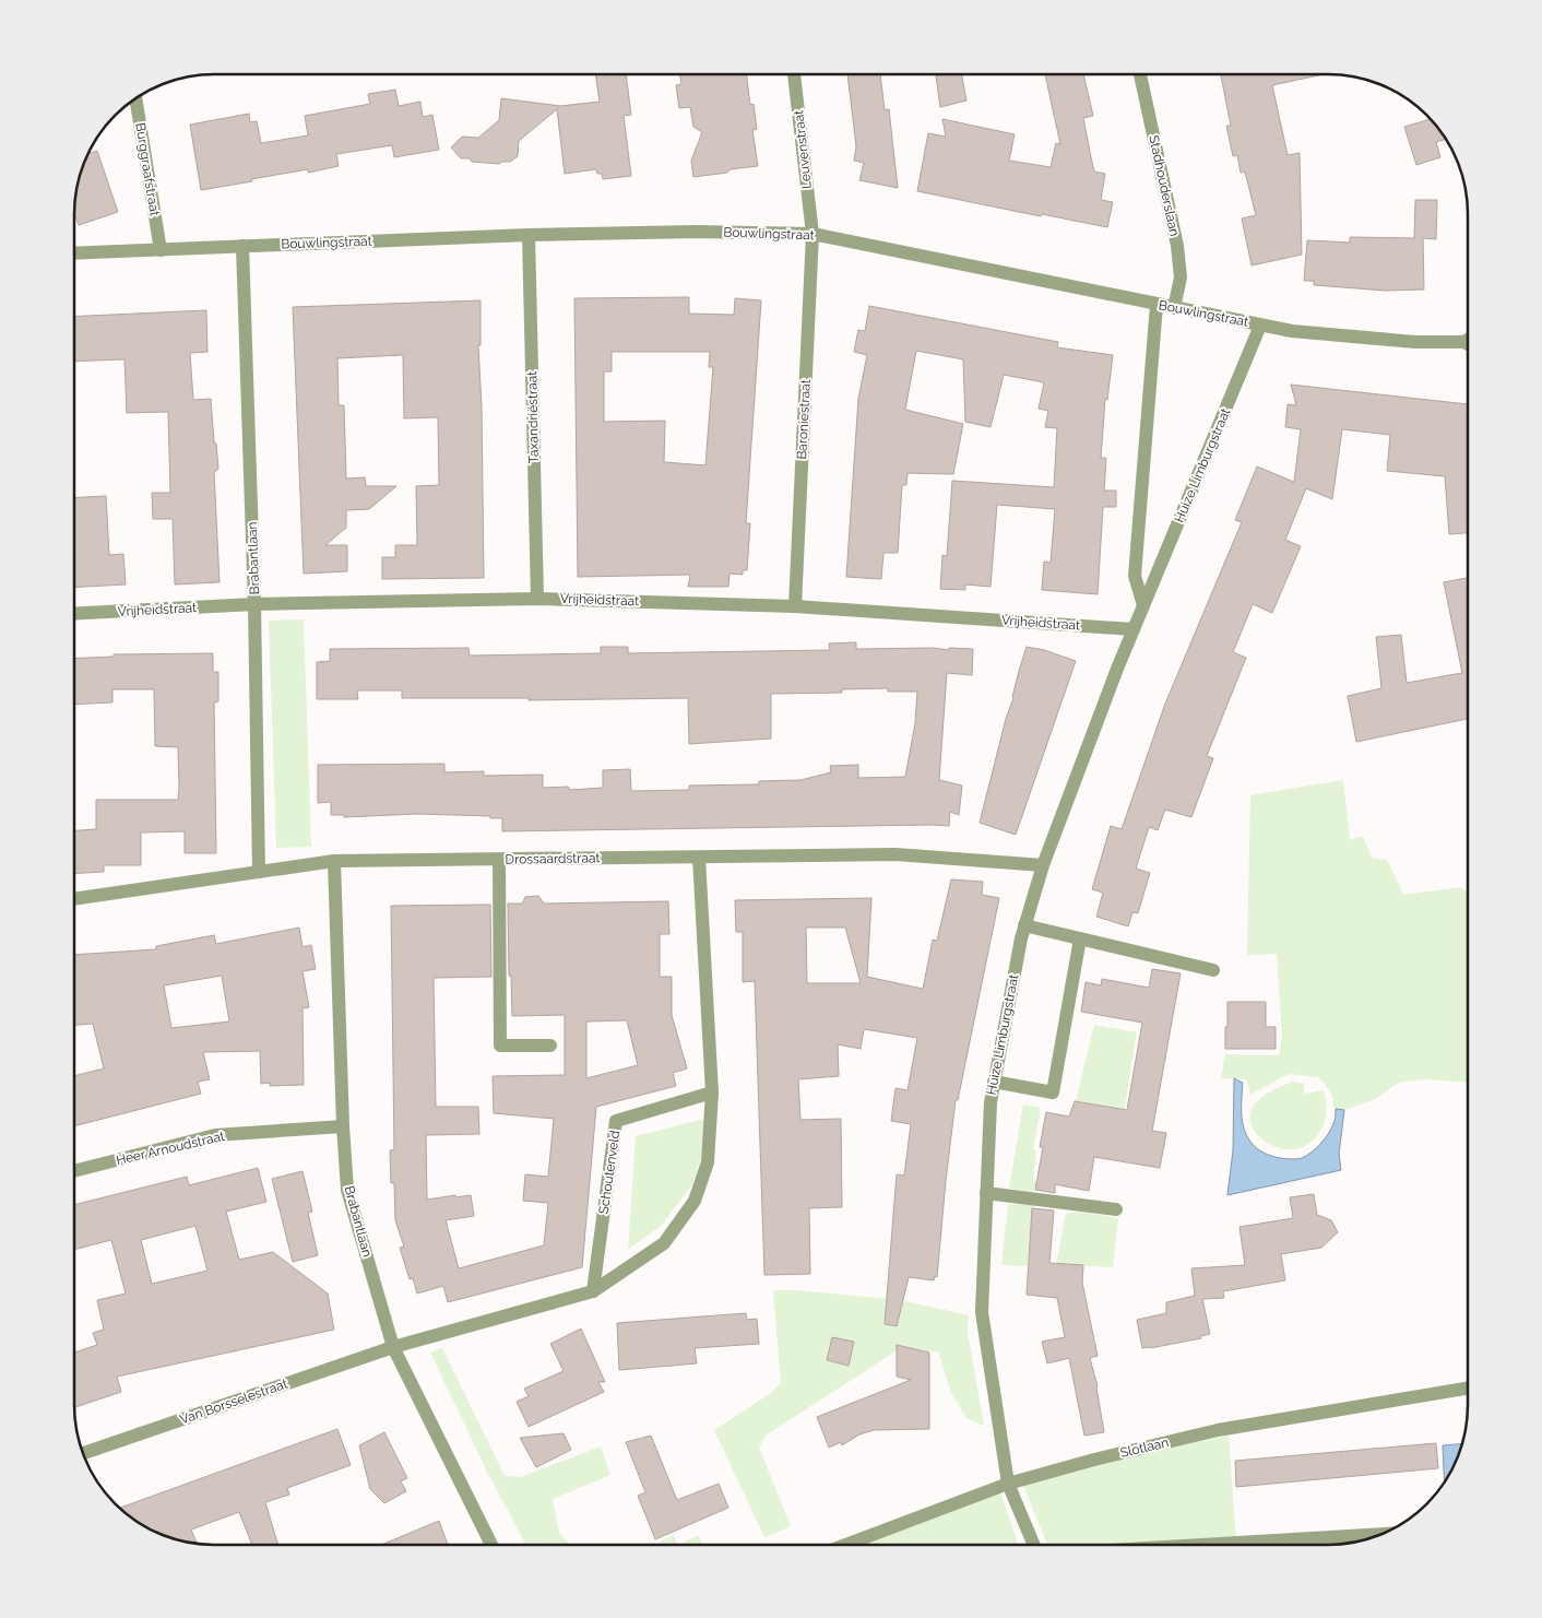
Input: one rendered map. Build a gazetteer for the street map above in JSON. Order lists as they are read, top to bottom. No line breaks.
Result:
{"streets":{"street":["Leuvenstraat","Burggraafstraat","Stadhouderslaan","Bouwlingstraat","Taxandriëstraat","Baroniestraat","Huize Limburgstraat","Brabantlaan","Vrijheidstraat","Drossaardstraat","Heer Arnoudstraat","Schoutenveld","Van Borsselestraat","Slotlaan"]},"crossings":[["Leuvenstraat","Bouwlingstraat"],["Leuvenstraat","Baroniestraat"],["Burggraafstraat","Bouwlingstraat"],["Stadhouderslaan","Bouwlingstraat"],["Bouwlingstraat","Taxandriëstraat"],["Bouwlingstraat","Baroniestraat"],["Bouwlingstraat","Huize Limburgstraat"],["Bouwlingstraat","Brabantlaan"],["Taxandriëstraat","Vrijheidstraat"],["Baroniestraat","Vrijheidstraat"],["Huize Limburgstraat","Vrijheidstraat"],["Huize Limburgstraat","Drossaardstraat"],["Huize Limburgstraat","Slotlaan"],["Brabantlaan","Vrijheidstraat"],["Brabantlaan","Drossaardstraat"],["Brabantlaan","Heer Arnoudstraat"],["Brabantlaan","Van Borsselestraat"]]}
